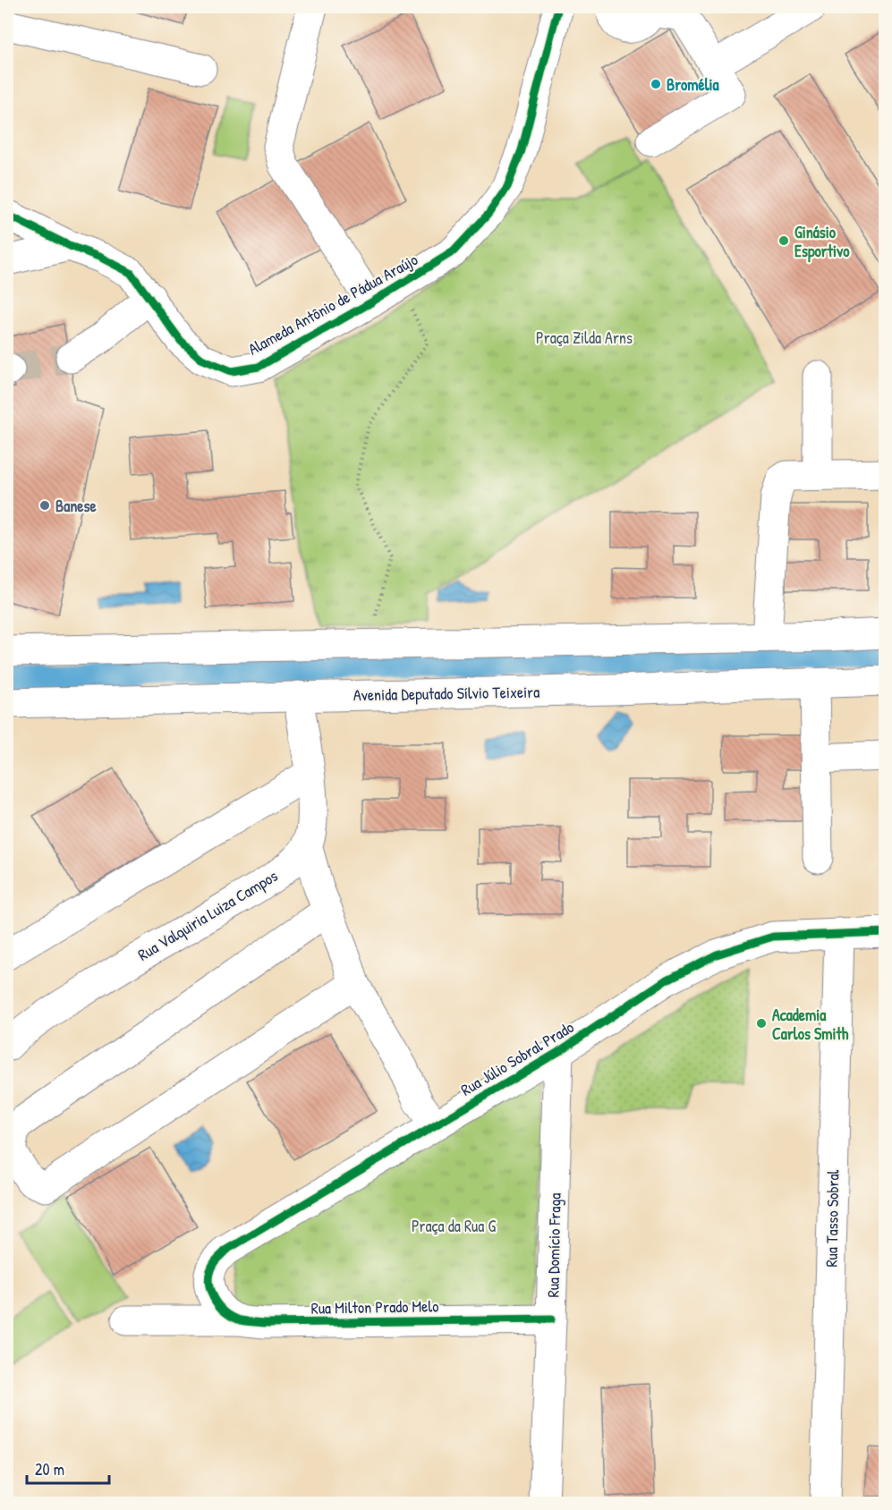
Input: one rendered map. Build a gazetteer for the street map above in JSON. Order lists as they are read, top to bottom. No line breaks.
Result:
{"streets":{"street":["Alameda Antônio de Pádua Araújo","Avenida Deputado Sílvio Teixeira","Rua Valquiria Luiza Campos","Rua Júlio Sobral Prado","Rua Tasso Sobral","Rua Domício Fraga","Rua Milton Prado Melo"]},"crossings":[["Rua Júlio Sobral Prado","Rua Tasso Sobral"],["Rua Júlio Sobral Prado","Rua Domício Fraga"],["Rua Júlio Sobral Prado","Rua Milton Prado Melo"],["Rua Domício Fraga","Rua Milton Prado Melo"]],"parks":["Praça Zilda Arns","Praça da Rua G"],"places":["Bromélia","Ginásio Esportivo","Banese","Academia Carlos Smith"],"scale_bar":"20 m"}
